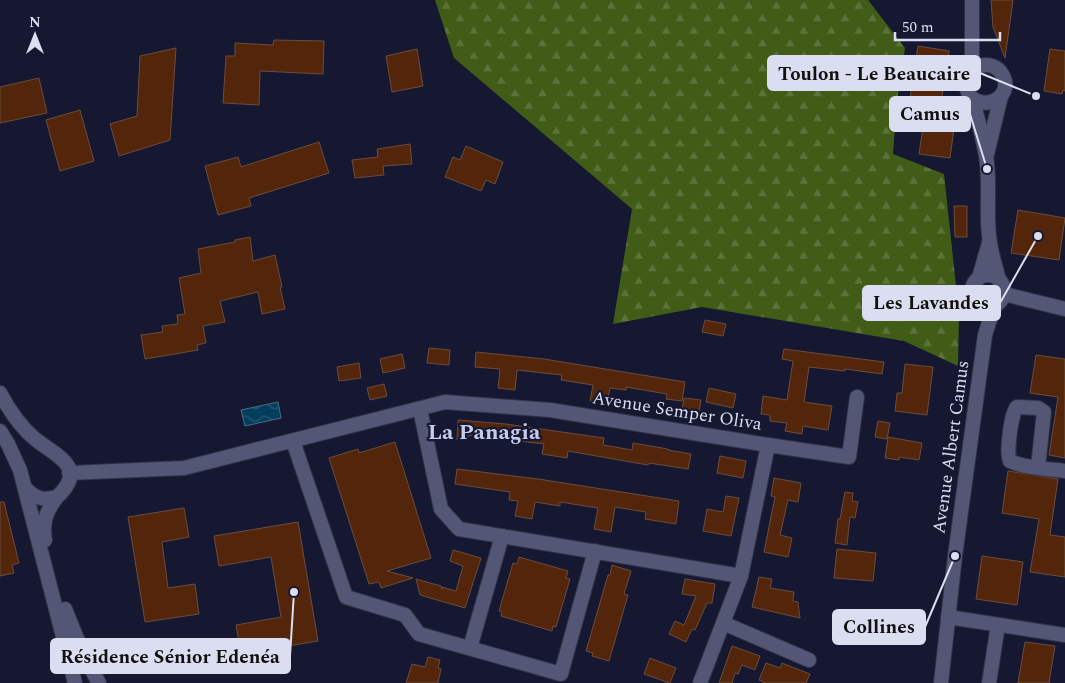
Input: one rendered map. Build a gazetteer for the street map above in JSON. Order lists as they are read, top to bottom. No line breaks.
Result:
{"streets":{"street":["Avenue Semper Oliva","Avenue Albert Camus"]},"districts":["La Panagia"],"places":["Toulon - Le Beaucaire","Camus","Les Lavandes","Collines","Résidence Sénior Edenéa"],"scale_bar":"50 m","north":"top"}
